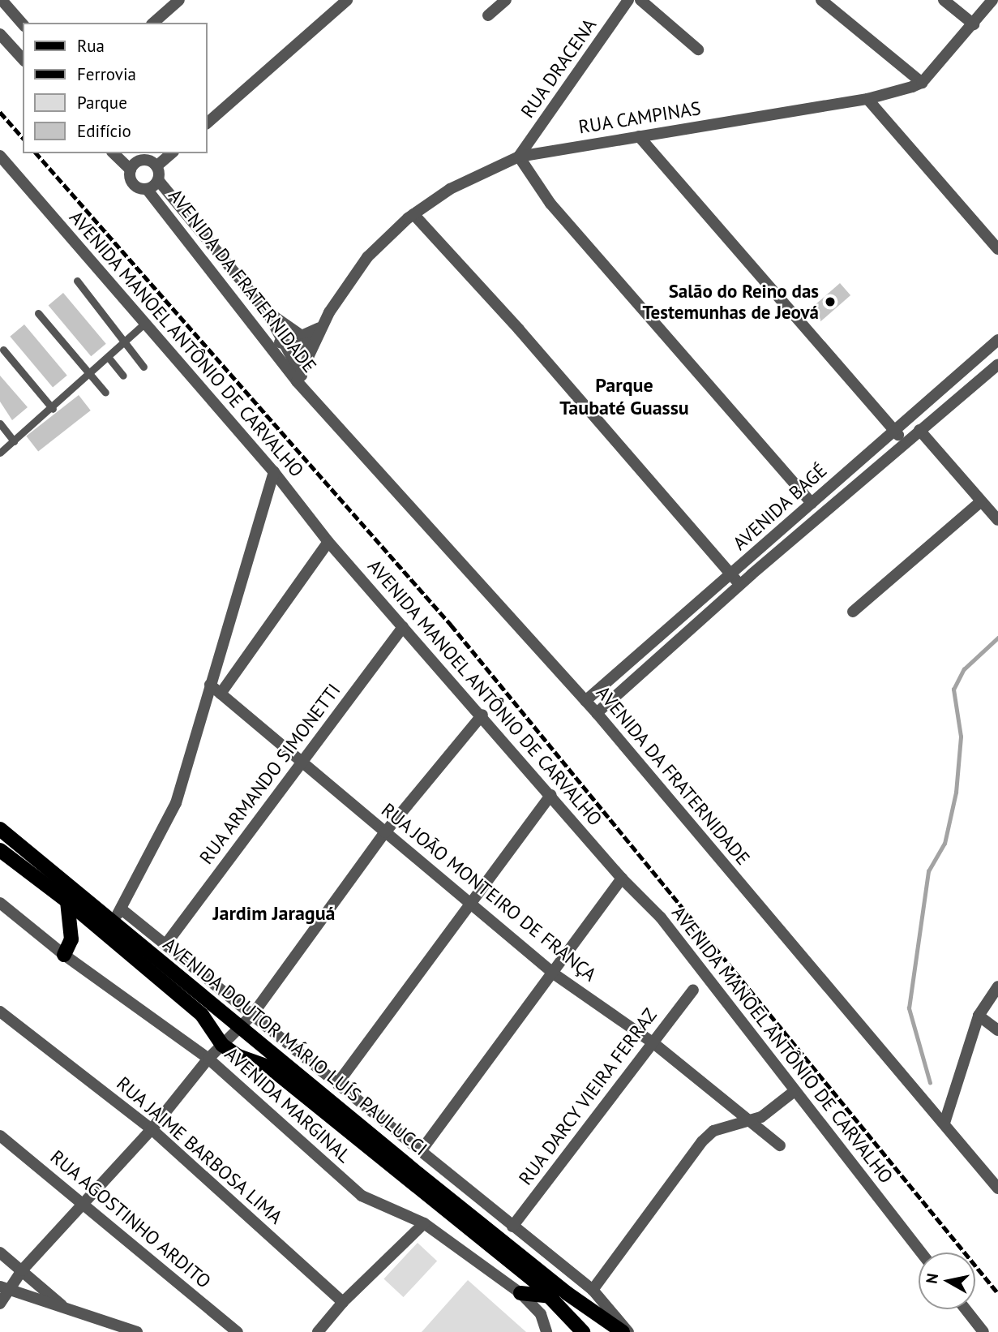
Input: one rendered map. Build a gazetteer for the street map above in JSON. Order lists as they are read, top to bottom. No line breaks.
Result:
{"streets":{"main road":["AVENIDA DOUTOR MÁRIO LUÍS PAULUCCI"],"street":["RUA DRACENA","RUA CAMPINAS","AVENIDA DA FRATERNIDADE","AVENIDA MANOEL ANTÔNIO DE CARVALHO","AVENIDA BAGÉ","RUA ARMANDO SIMONETTI","RUA JOÃO MONTEIRO DE FRANÇA","RUA DARCY VIEIRA FERRAZ","AVENIDA MARGINAL","RUA JAIME BARBOSA LIMA","RUA AGOSTINHO ARDITO"]},"crossings":[["RUA DRACENA","RUA CAMPINAS"],["RUA CAMPINAS","AVENIDA DA FRATERNIDADE"],["AVENIDA DA FRATERNIDADE","AVENIDA BAGÉ"],["AVENIDA MANOEL ANTÔNIO DE CARVALHO","RUA ARMANDO SIMONETTI"],["RUA ARMANDO SIMONETTI","RUA JOÃO MONTEIRO DE FRANÇA"],["RUA JOÃO MONTEIRO DE FRANÇA","RUA DARCY VIEIRA FERRAZ"]],"districts":["Parque Taubaté Guassu","Jardim Jaraguá"],"places":["Salão do Reino das Testemunhas de Jeová"],"legend":["Rua","Ferrovia","Parque","Edifício"],"north":"left"}
